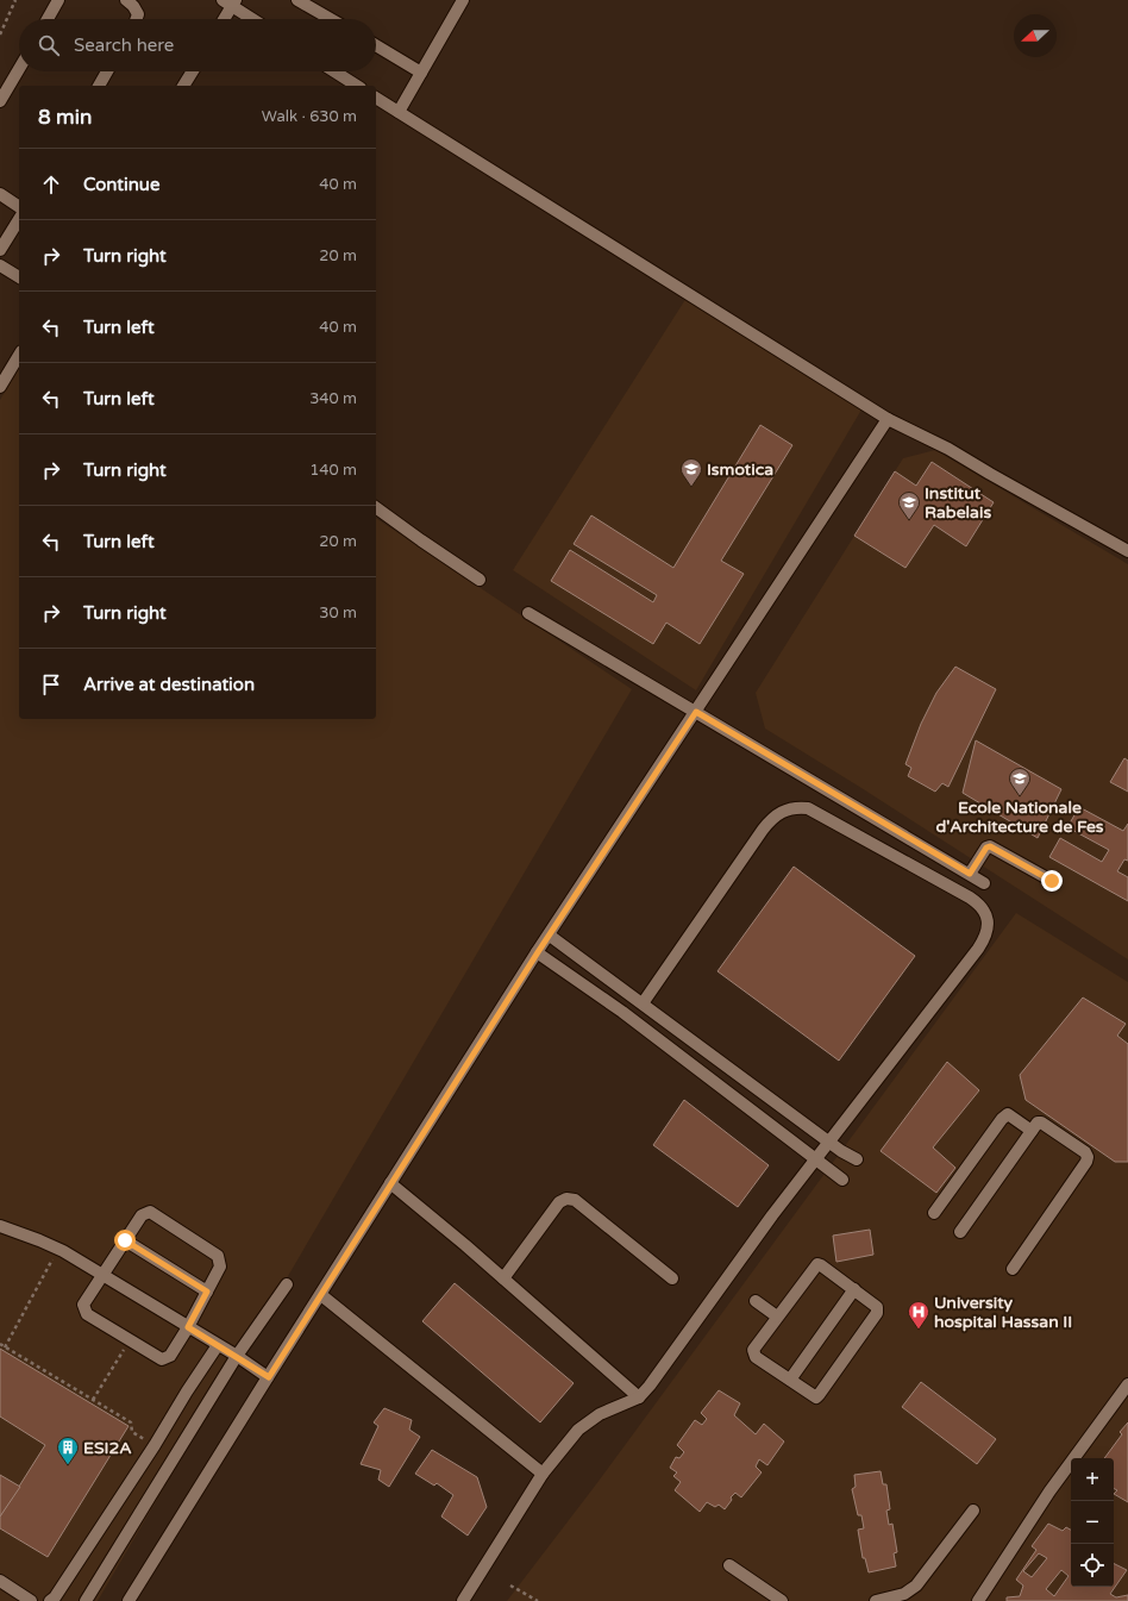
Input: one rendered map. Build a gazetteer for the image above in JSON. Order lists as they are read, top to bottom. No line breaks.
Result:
{"places":{"school or university":["Ismotica","Institut Rabelais","Ecole Nationale d'Architecture de Fes"],"hospital":["University hospital Hassan II"],"building":["ESI2A"]},"north":"left","page":{"search":"Search here","heading":["8 min","Walk · 630 m"],"list":[["Continue","40 m"],["Turn right","20 m"],["Turn left","40 m"],["Turn left","340 m"],["Turn right","140 m"],["Turn left","20 m"],["Turn right","30 m"],"Arrive at destination"],"map_buttons":["+","−"]}}
